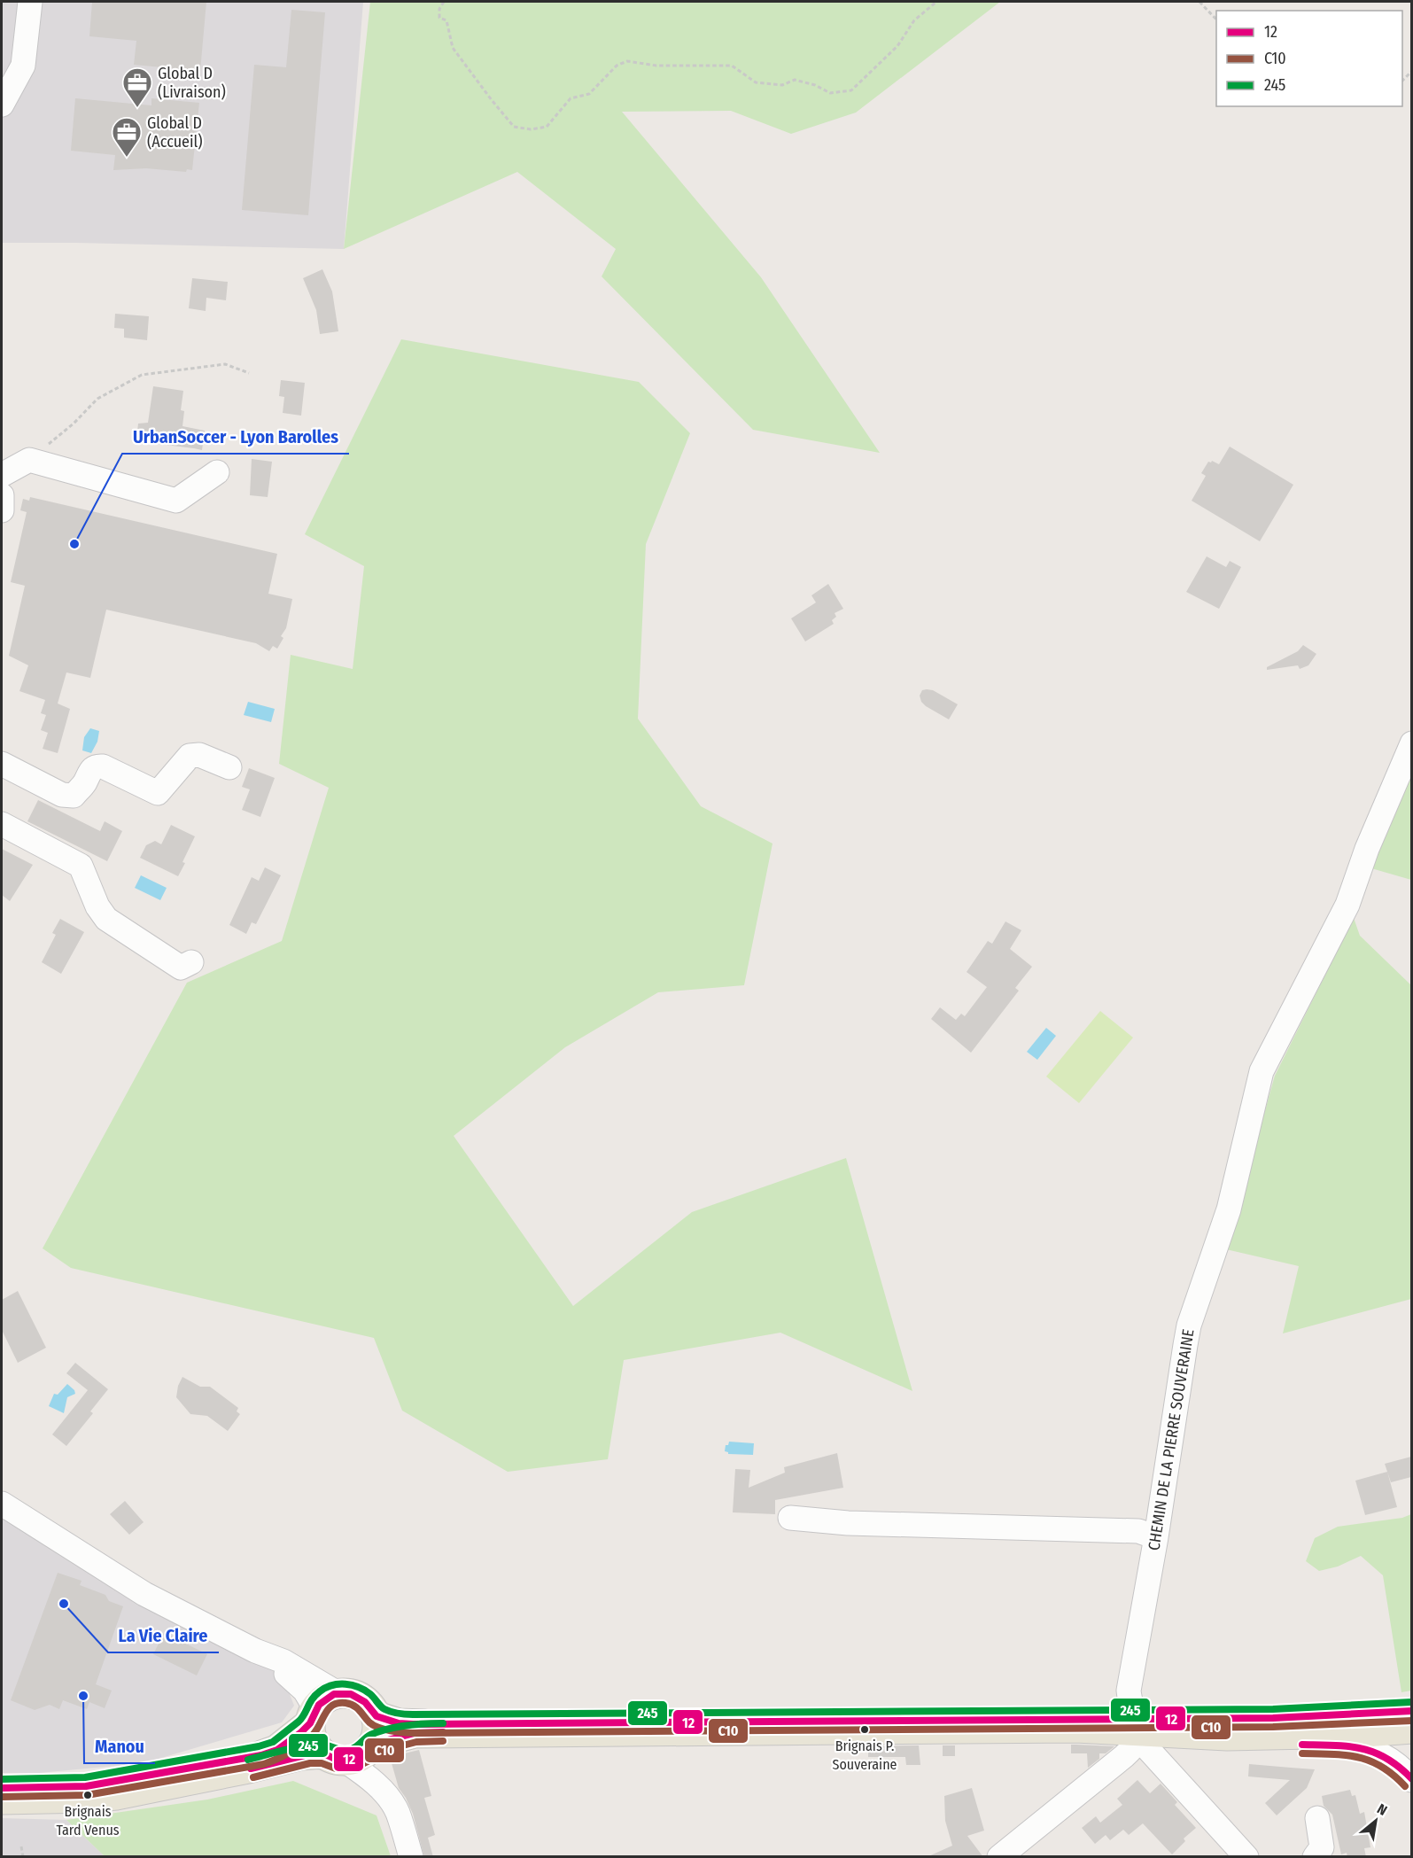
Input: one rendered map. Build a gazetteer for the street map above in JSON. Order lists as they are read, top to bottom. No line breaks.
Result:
{"streets":{"street":["CHEMIN DE LA PIERRE SOUVERAINE"]},"places":{"office":["Global D (Livraison)","Global D (Accueil)"],"other":["UrbanSoccer - Lyon Barolles","La Vie Claire","Manou","Brignais P. Souveraine","Brignais Tard Venus"]},"lines":["transit line 245","transit line 12","transit line C10"],"legend":["12","C10","245"],"north":"top right"}
